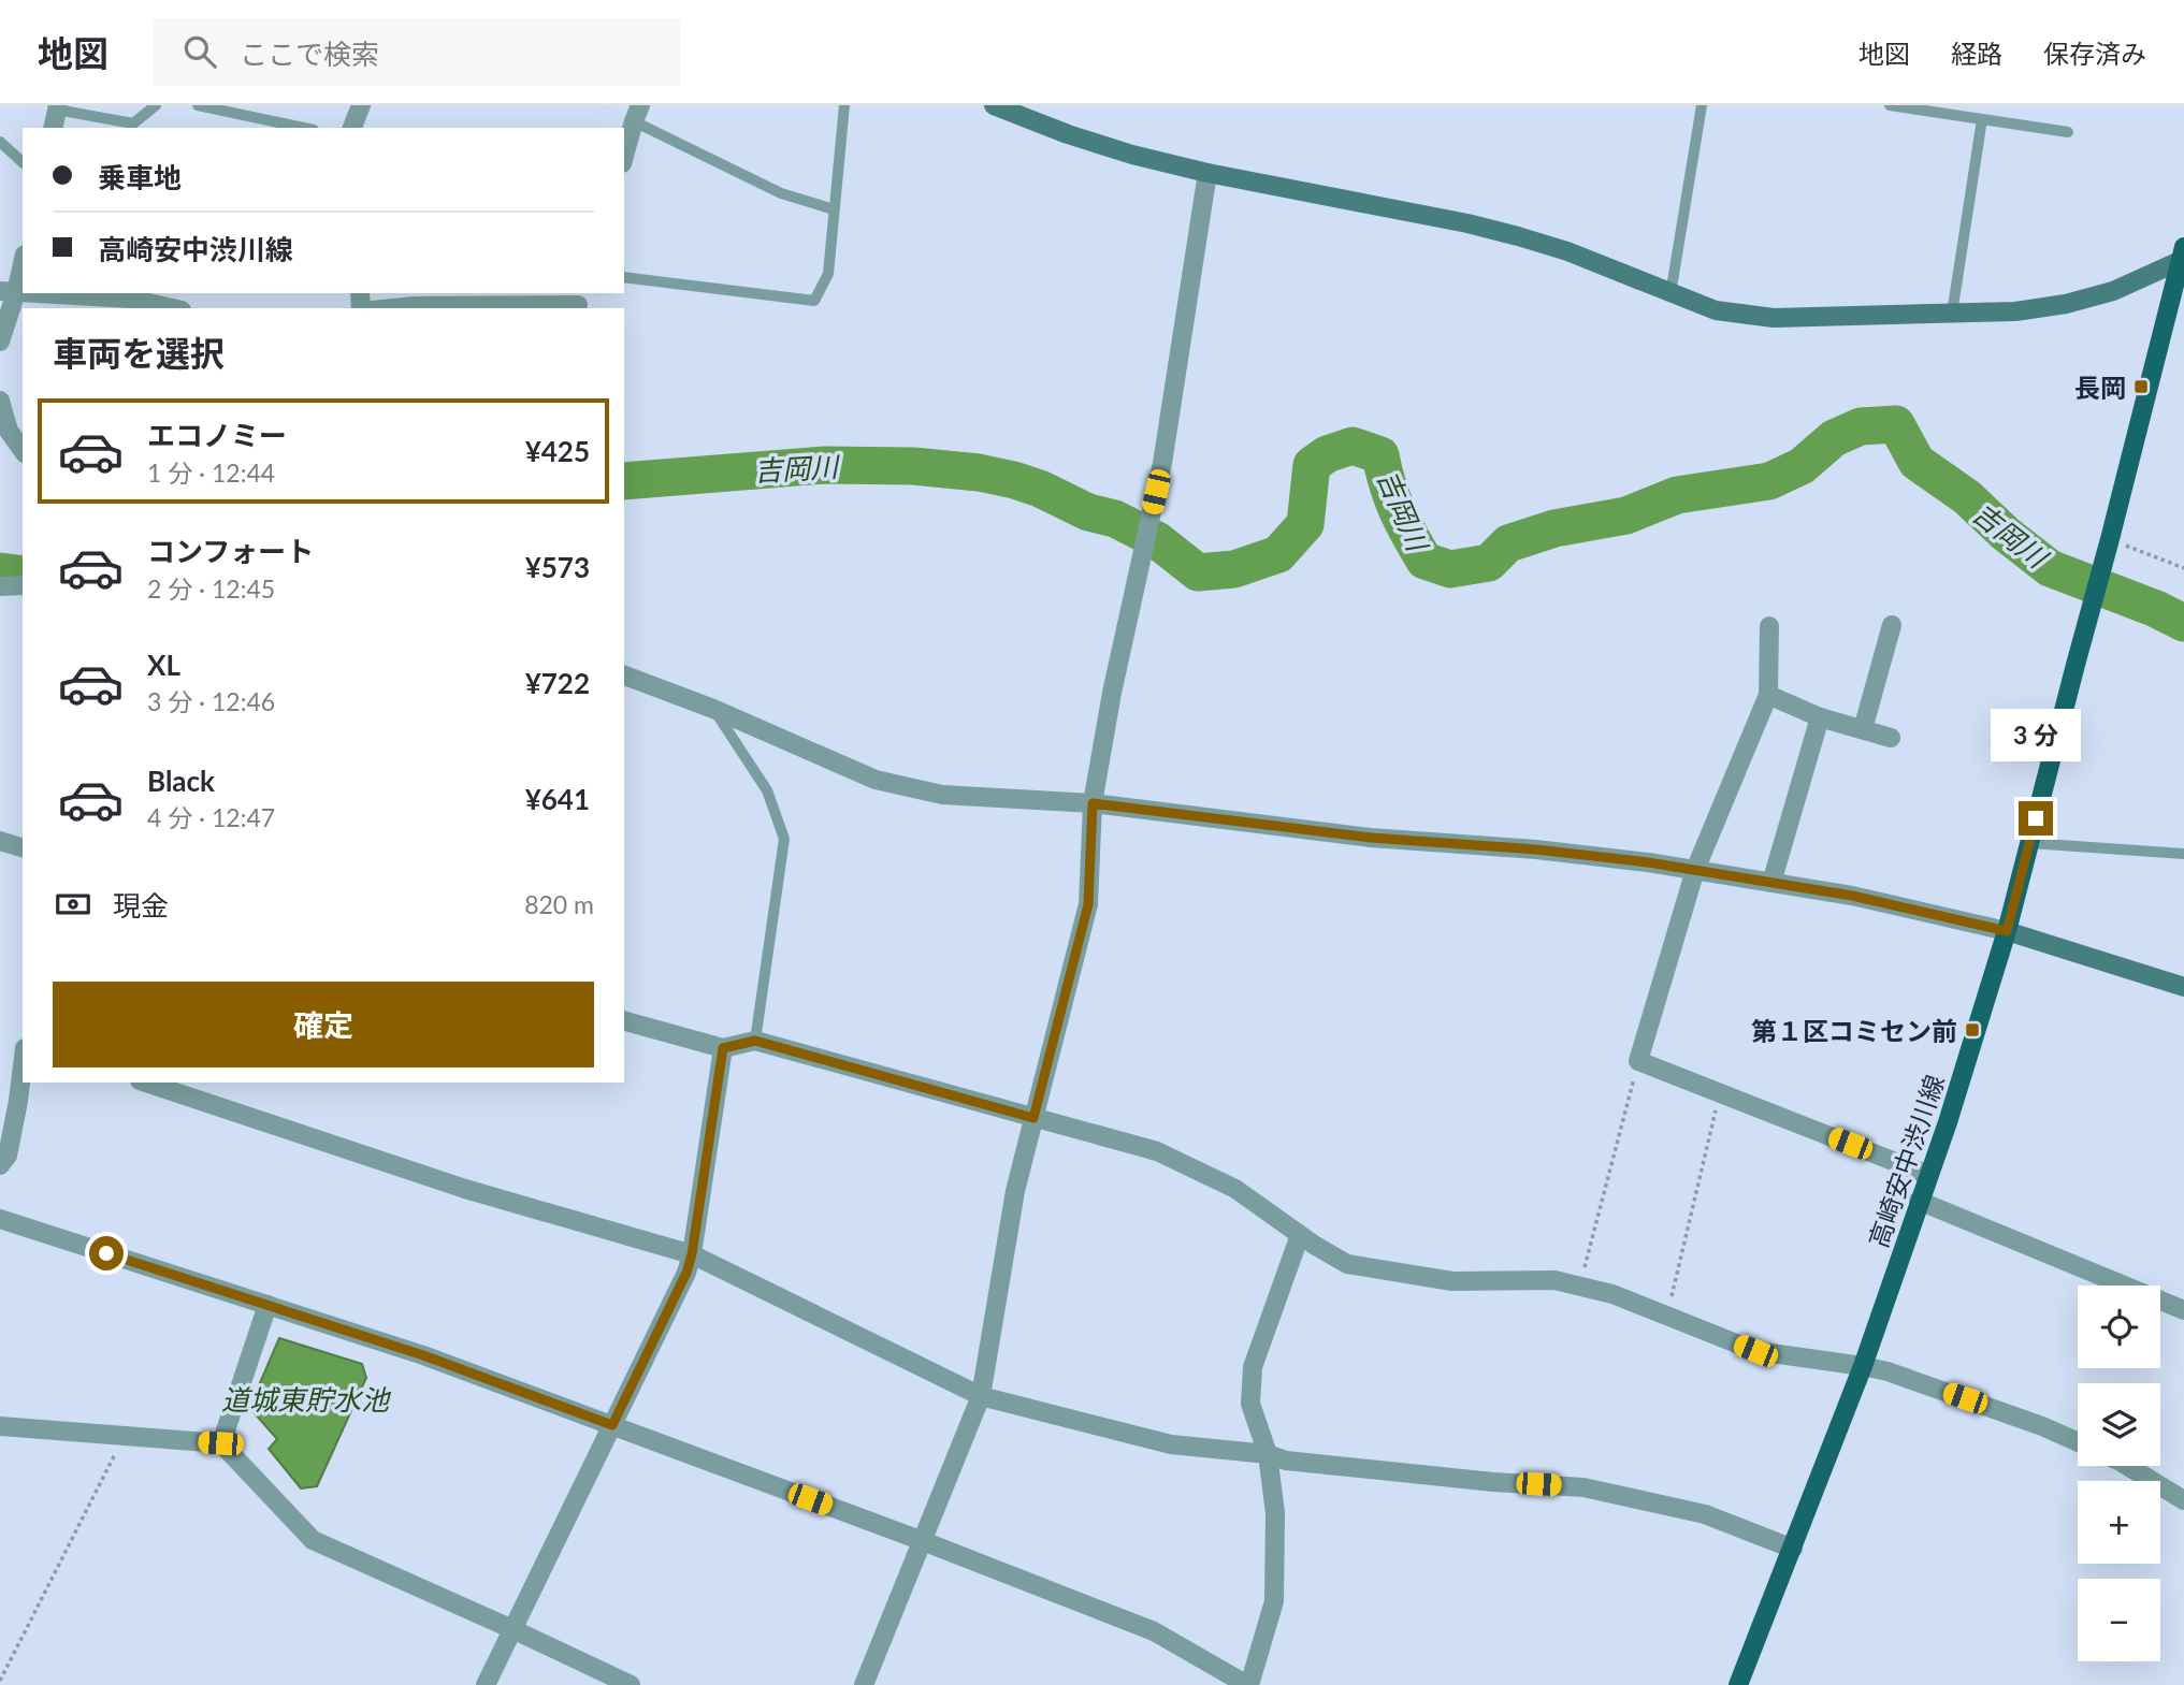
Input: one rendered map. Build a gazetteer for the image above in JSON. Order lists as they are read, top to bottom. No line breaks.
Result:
{"streets":{"main road":["高崎安中渋川線"]},"water":["吉岡川","道城東貯水池"],"places":{"transit":["長岡","第１区コミセン前"]},"page":{"header":"地図","search":"ここで検索","nav":["地図","経路","保存済み"],"banner":["乗車地","高崎安中渋川線"],"heading":"車両を選択","list":[{"name":"エコノミー","note":"1 分 · 12:44","value":"¥425"},{"name":"コンフォート","note":"2 分 · 12:45","value":"¥573"},{"name":"XL","note":"3 分 · 12:46","value":"¥722"},{"name":"Black","note":"4 分 · 12:47","value":"¥641"}],"bubble":"3 分","pay":["現金","820 m"],"buttons":"確定","map_buttons":["+","−"]}}
